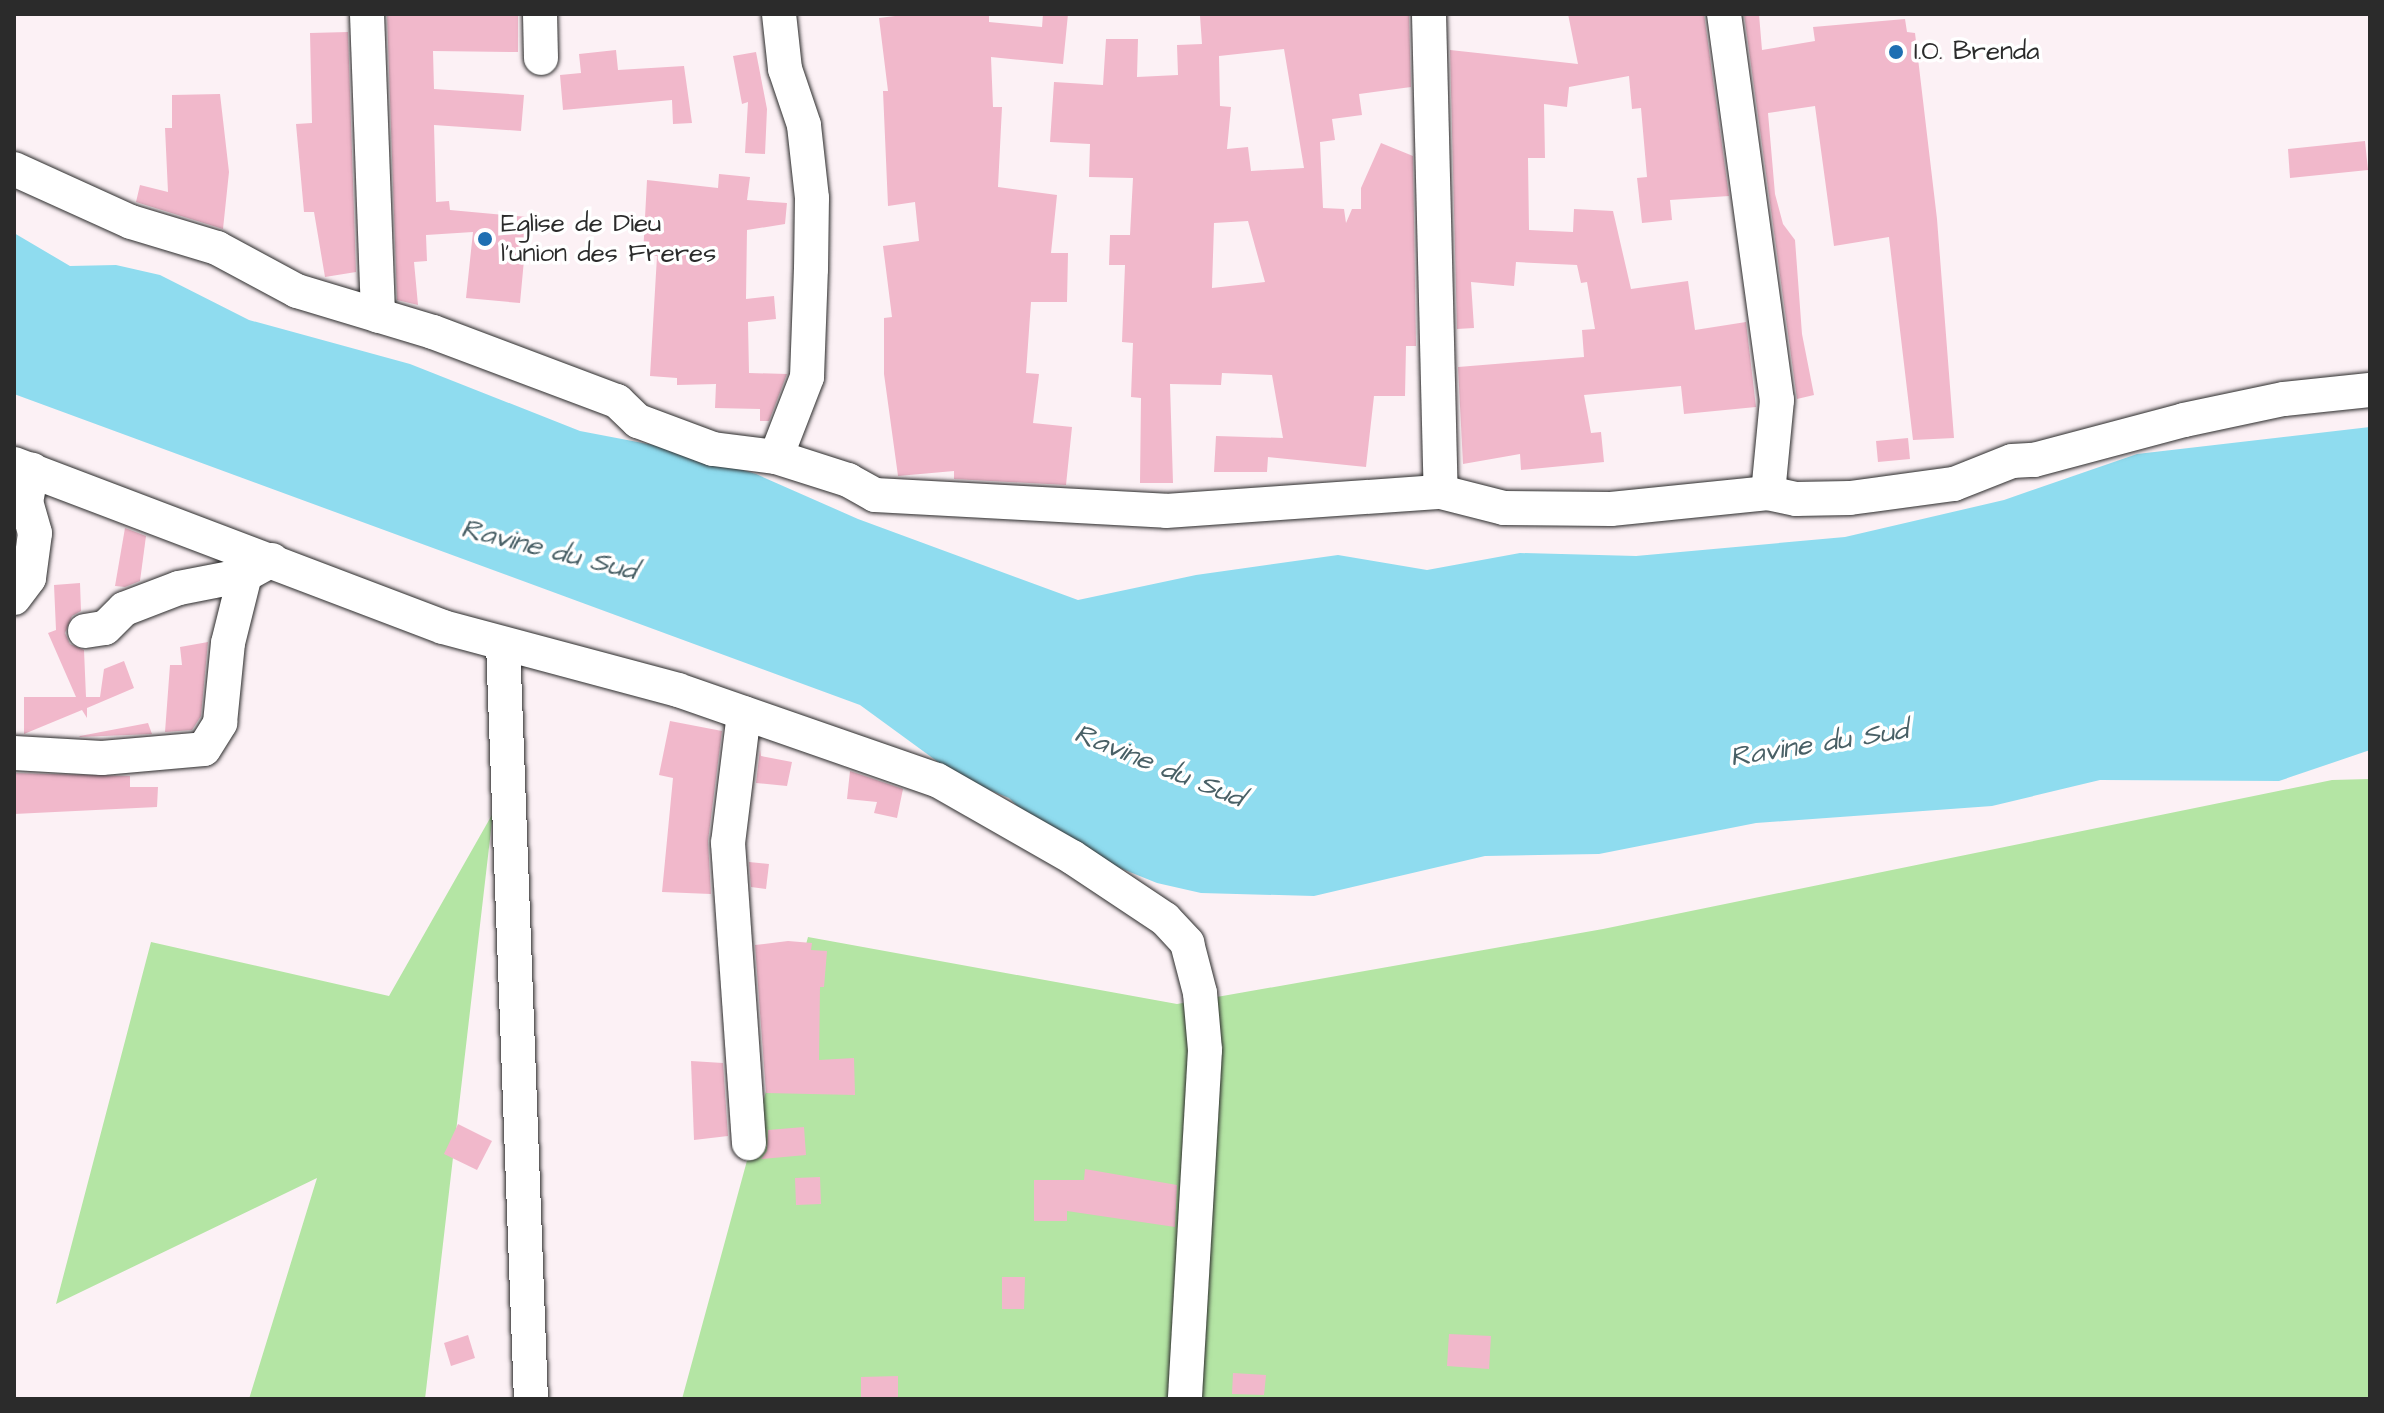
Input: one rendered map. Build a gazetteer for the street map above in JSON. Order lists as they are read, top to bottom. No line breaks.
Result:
{"water":["Ravine du Sud"],"places":["I.O. Brenda","Eglise de Dieu l'union des Freres"]}
